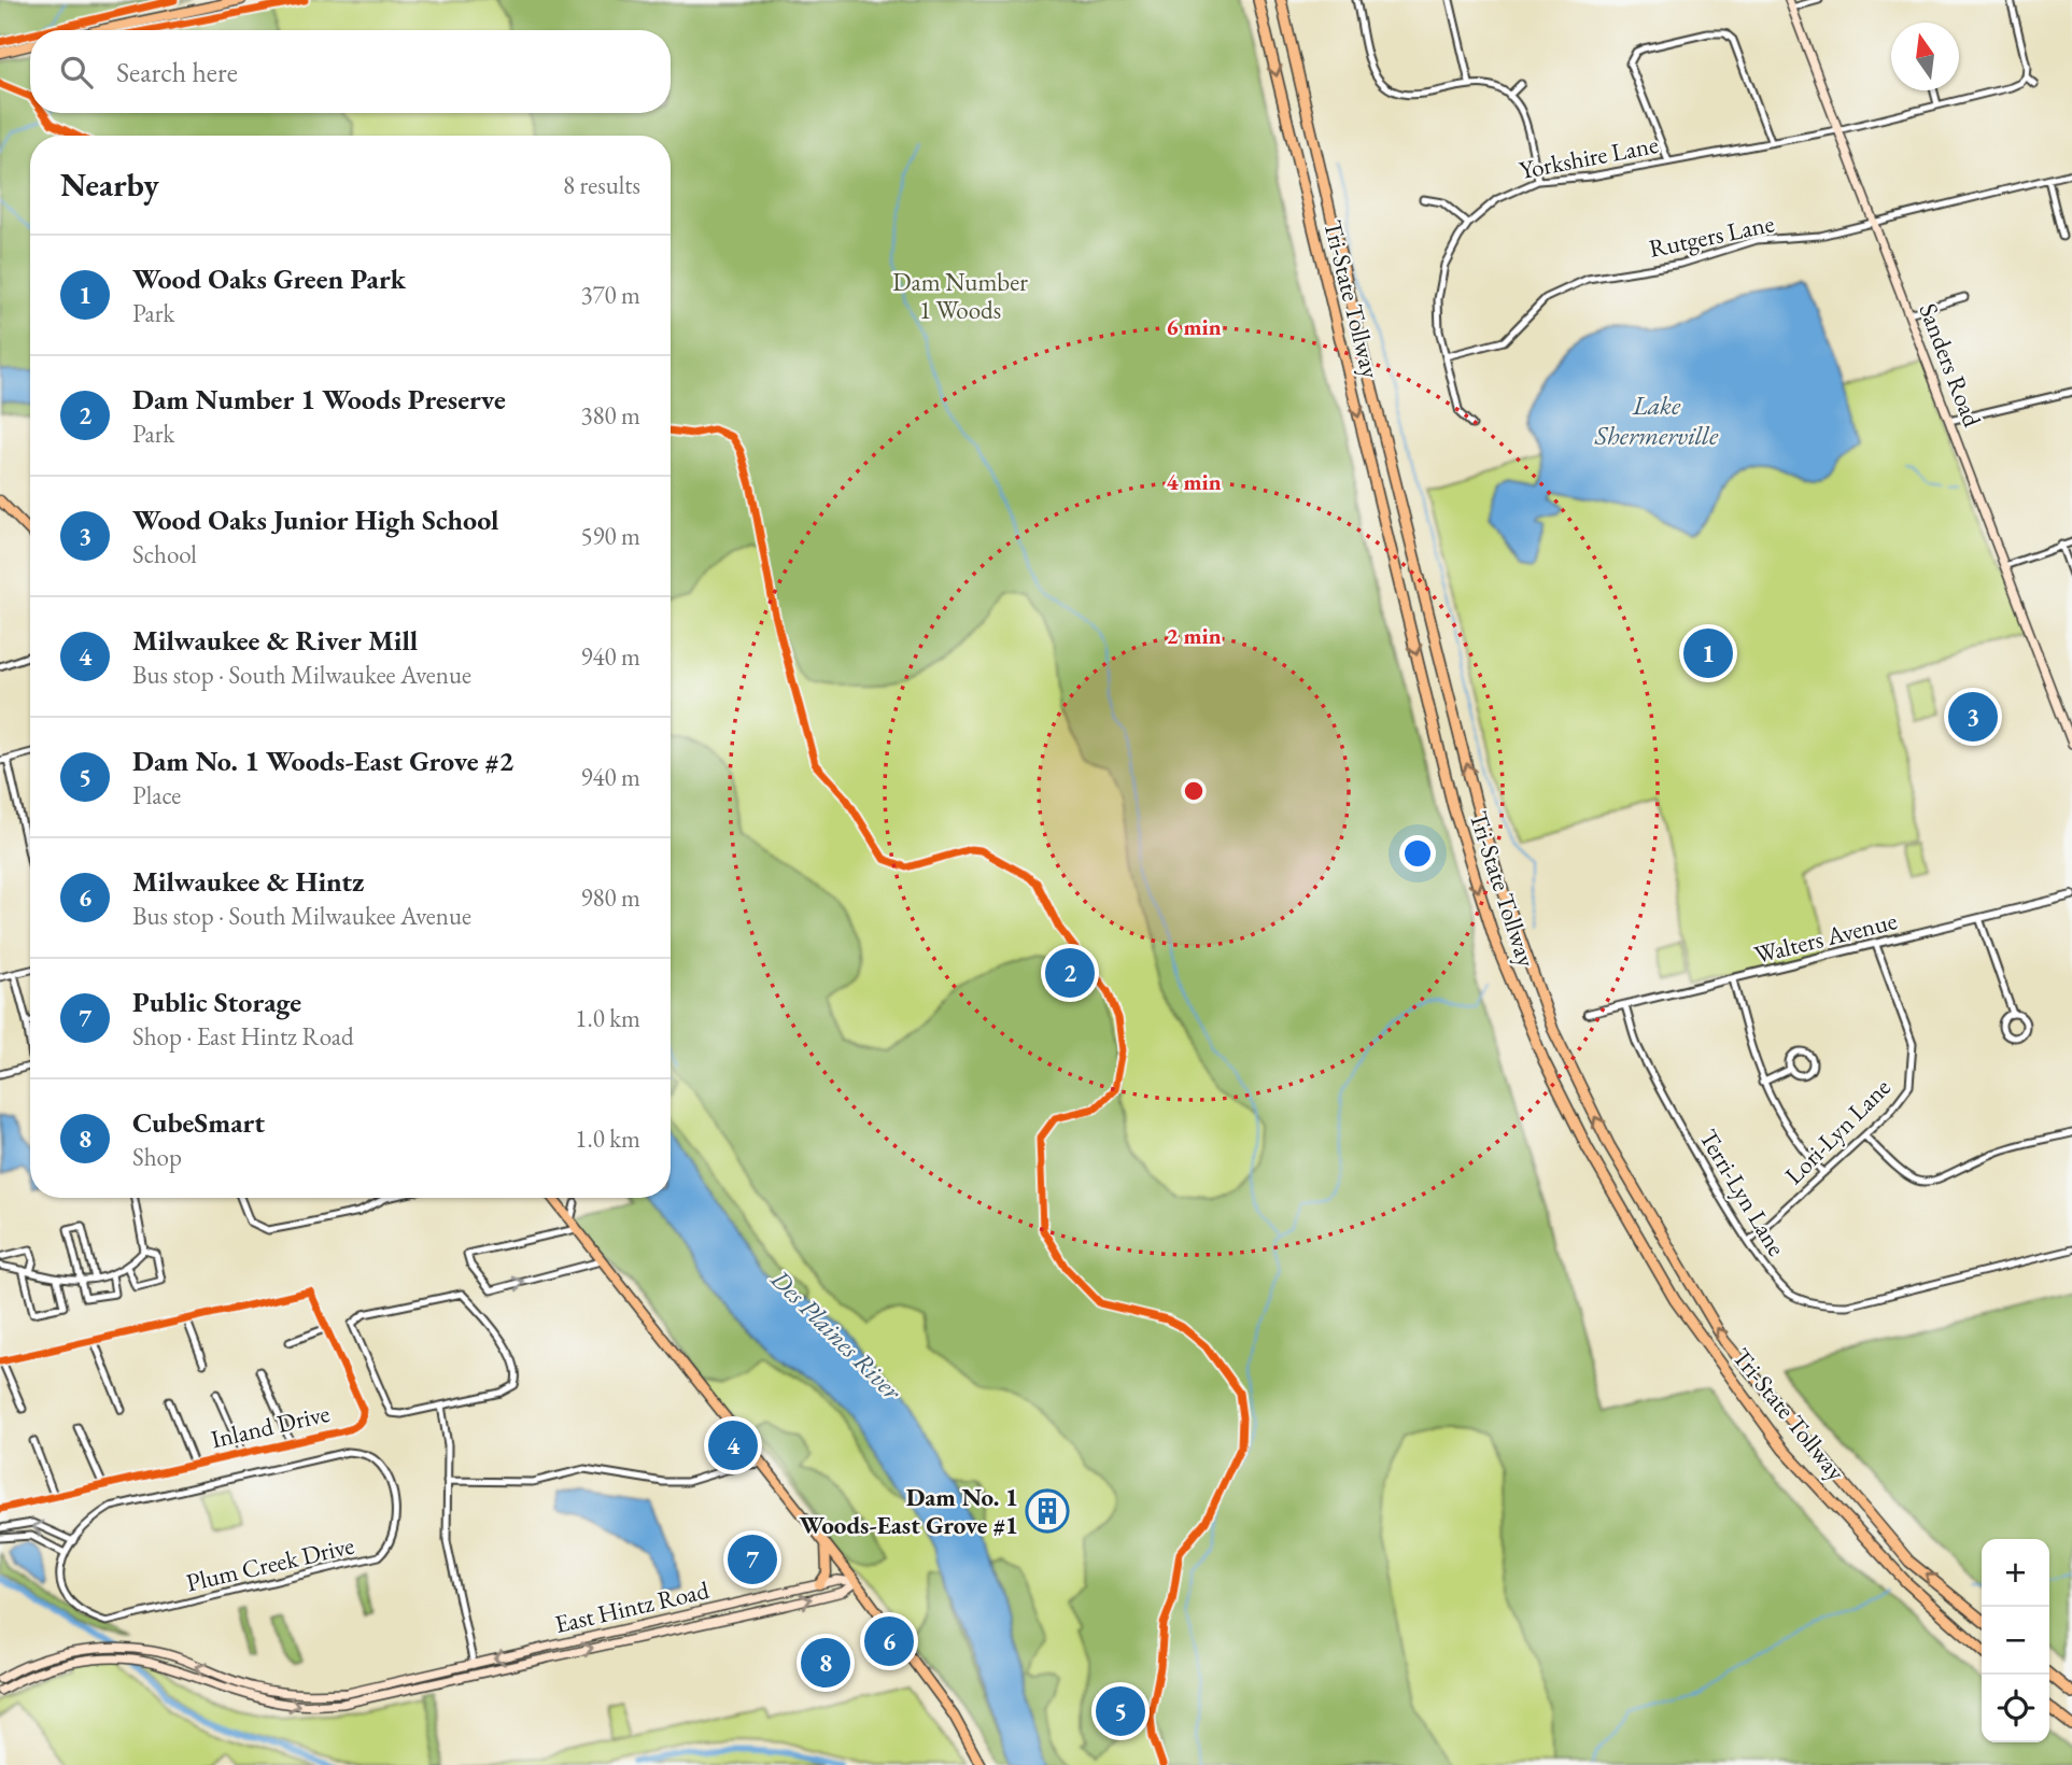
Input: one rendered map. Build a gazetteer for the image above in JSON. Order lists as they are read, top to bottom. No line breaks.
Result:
{"streets":{"highway":["Tri-State Tollway"],"main road":["Sanders Road","East Hintz Road"],"street":["Yorkshire Lane","Rutgers Lane","Walters Avenue","Lori-Lyn Lane","Terri-Lyn Lane","Inland Drive","Plum Creek Drive"]},"crossings":[["Yorkshire Lane","Rutgers Lane"],["Yorkshire Lane","Sanders Road"],["Rutgers Lane","Sanders Road"],["Walters Avenue","Lori-Lyn Lane"],["Walters Avenue","Terri-Lyn Lane"],["Lori-Lyn Lane","Terri-Lyn Lane"]],"water":["Lake Shermerville","Des Plaines River"],"parks":["Dam Number 1 Woods"],"places":{"building":["Dam No. 1 Woods-East Grove #1"]},"north":"top","page":{"search":"Search here","heading":["Nearby","8 results"],"list":[{"mark":"1","name":"Wood Oaks Green Park","note":"Park","value":"370 m"},{"mark":"2","name":"Dam Number 1 Woods Preserve","note":"Park","value":"380 m"},{"mark":"3","name":"Wood Oaks Junior High School","note":"School","value":"590 m"},{"mark":"4","name":"Milwaukee & River Mill","note":"Bus stop · South Milwaukee Avenue","value":"940 m"},{"mark":"5","name":"Dam No. 1 Woods-East Grove #2","note":"Place","value":"940 m"},{"mark":"6","name":"Milwaukee & Hintz","note":"Bus stop · South Milwaukee Avenue","value":"980 m"},{"mark":"7","name":"Public Storage","note":"Shop · East Hintz Road","value":"1.0 km"},{"mark":"8","name":"CubeSmart","note":"Shop","value":"1.0 km"}],"pins":["1","3","2","4","7","6","8","5"],"map_buttons":["+","−"]},"rings":["6 min","4 min","2 min"]}
